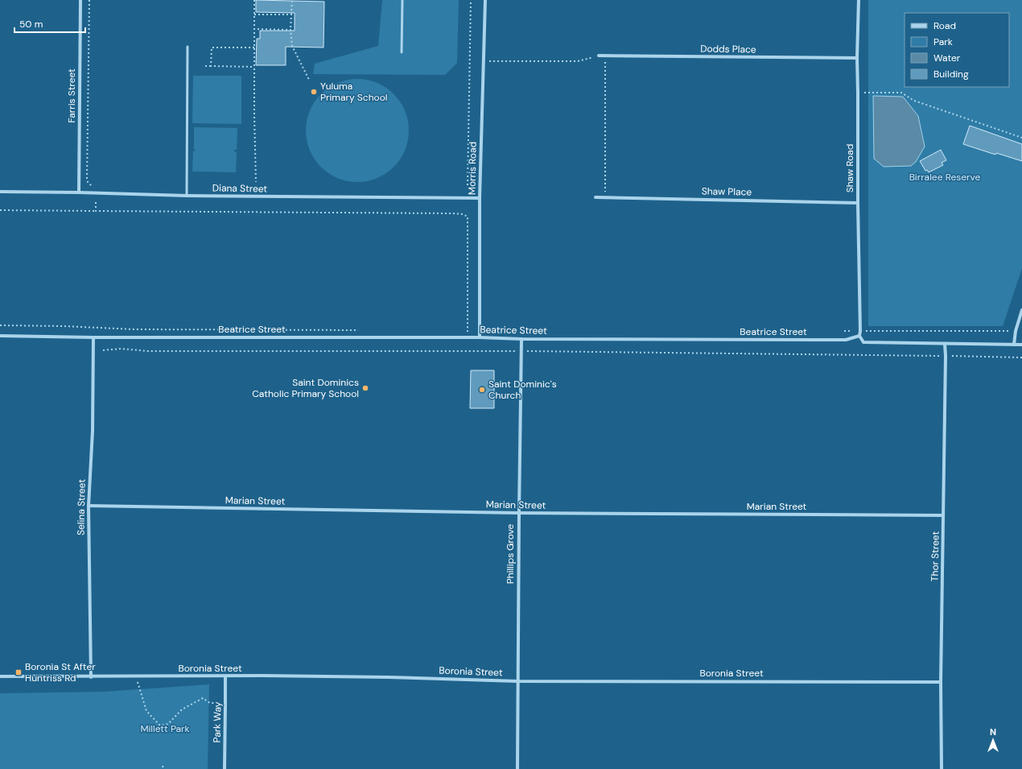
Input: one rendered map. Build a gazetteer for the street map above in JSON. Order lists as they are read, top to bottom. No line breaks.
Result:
{"streets":{"street":["Dodds Place","Farris Street","Morris Road","Shaw Road","Diana Street","Shaw Place","Beatrice Street","Marian Street","Selina Street","Phillips Grove","Thor Street","Boronia Street","Park Way"]},"crossings":[["Dodds Place","Shaw Road"],["Farris Street","Diana Street"],["Morris Road","Diana Street"],["Morris Road","Beatrice Street"],["Shaw Road","Shaw Place"],["Shaw Road","Beatrice Street"],["Beatrice Street","Selina Street"],["Beatrice Street","Phillips Grove"],["Marian Street","Selina Street"],["Marian Street","Phillips Grove"],["Marian Street","Thor Street"],["Selina Street","Boronia Street"],["Phillips Grove","Boronia Street"],["Thor Street","Boronia Street"],["Boronia Street","Park Way"]],"parks":["Birralee Reserve","Millett Park"],"places":{"other":["Yuluma Primary School","Saint Dominics Catholic Primary School","Saint Dominic's Church"],"transit":["Boronia St After Huntriss Rd"]},"legend":["Road","Park","Water","Building"],"scale_bar":"50 m","north":"top"}
